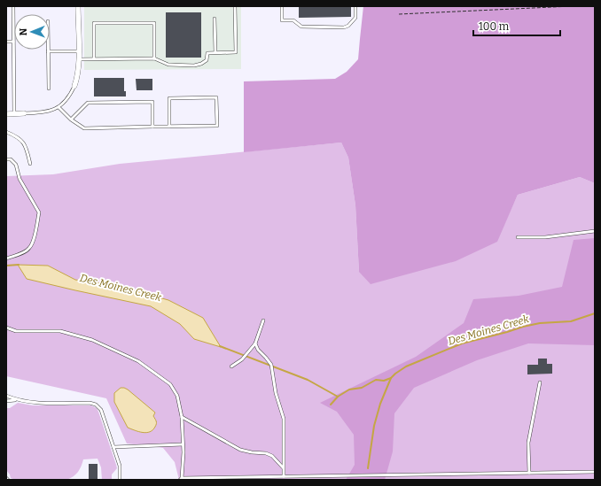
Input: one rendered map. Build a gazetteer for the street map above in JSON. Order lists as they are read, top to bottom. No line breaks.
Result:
{"water":["Des Moines Creek"],"scale_bar":"100 m","north":"left"}
